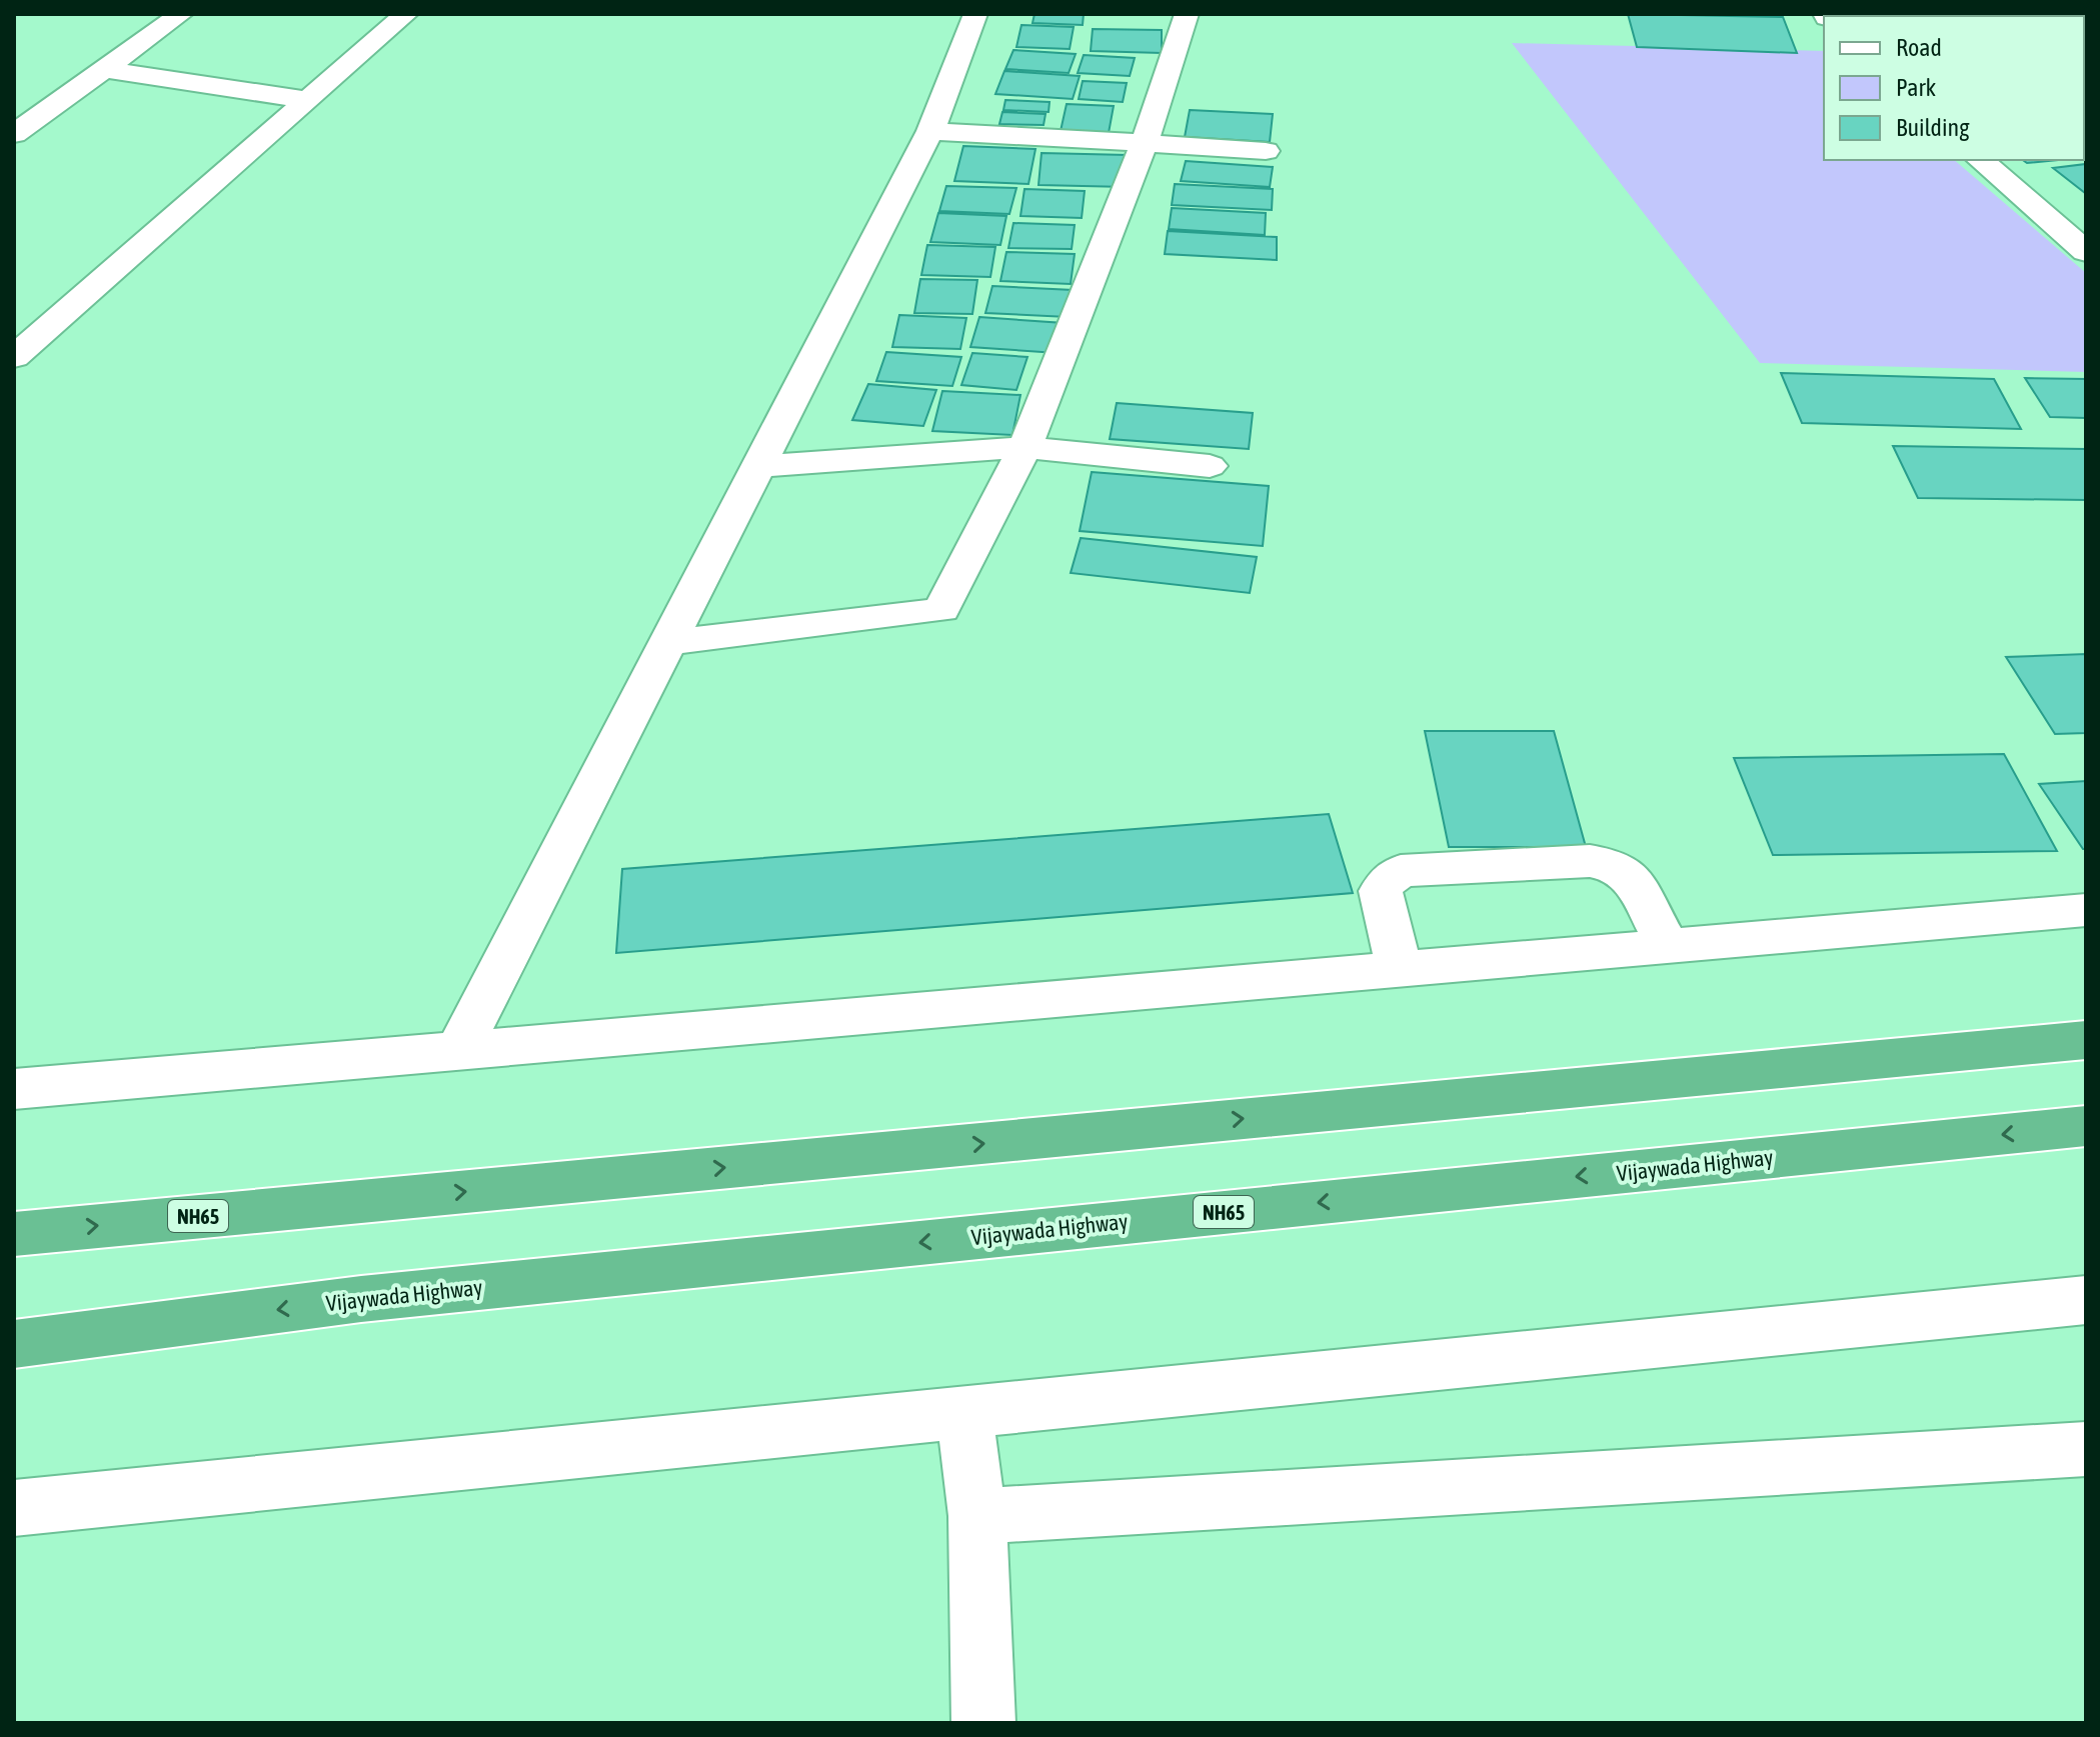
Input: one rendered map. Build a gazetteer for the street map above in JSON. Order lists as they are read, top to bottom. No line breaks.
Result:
{"streets":{"highway":["Vijaywada Highway","NH65"]},"legend":["Road","Park","Building"]}
